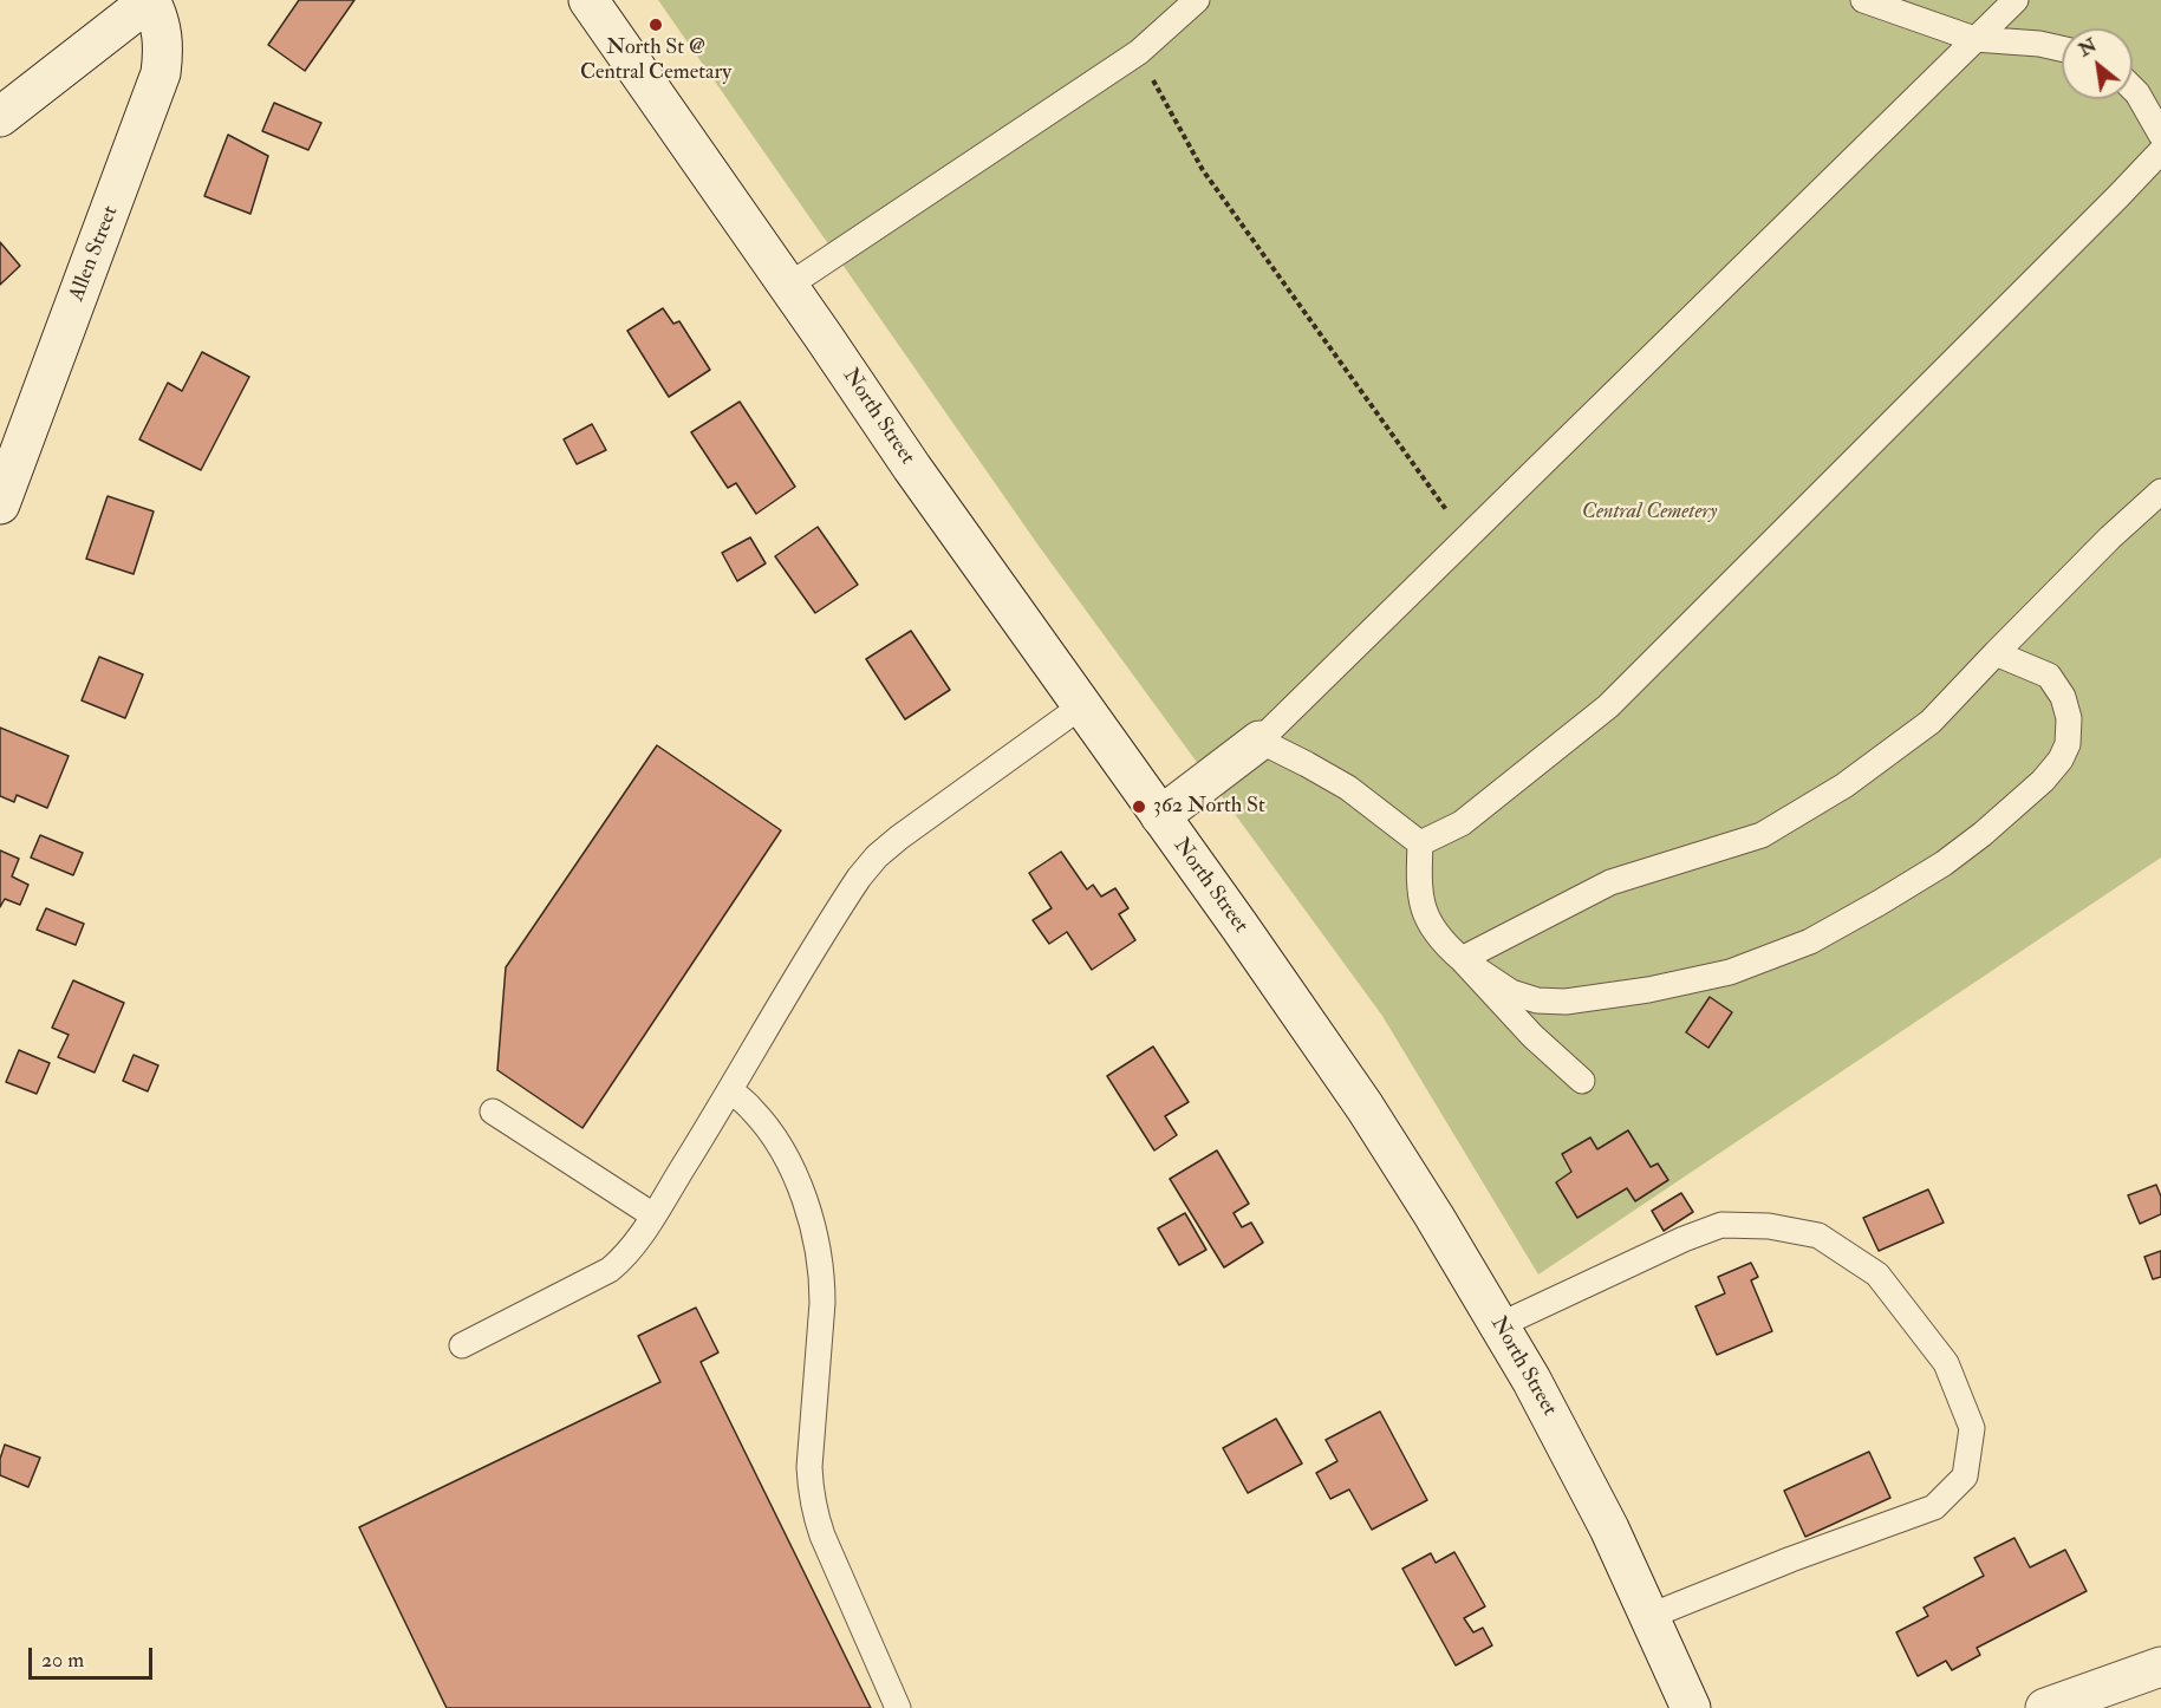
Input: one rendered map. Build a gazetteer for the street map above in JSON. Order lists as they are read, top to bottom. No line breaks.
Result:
{"streets":{"main road":["Allen Street","North Street"]},"parks":["Central Cemetery"],"places":["North St @ Central Cemetary","362 North St"],"scale_bar":"20 m","north":"top left"}
